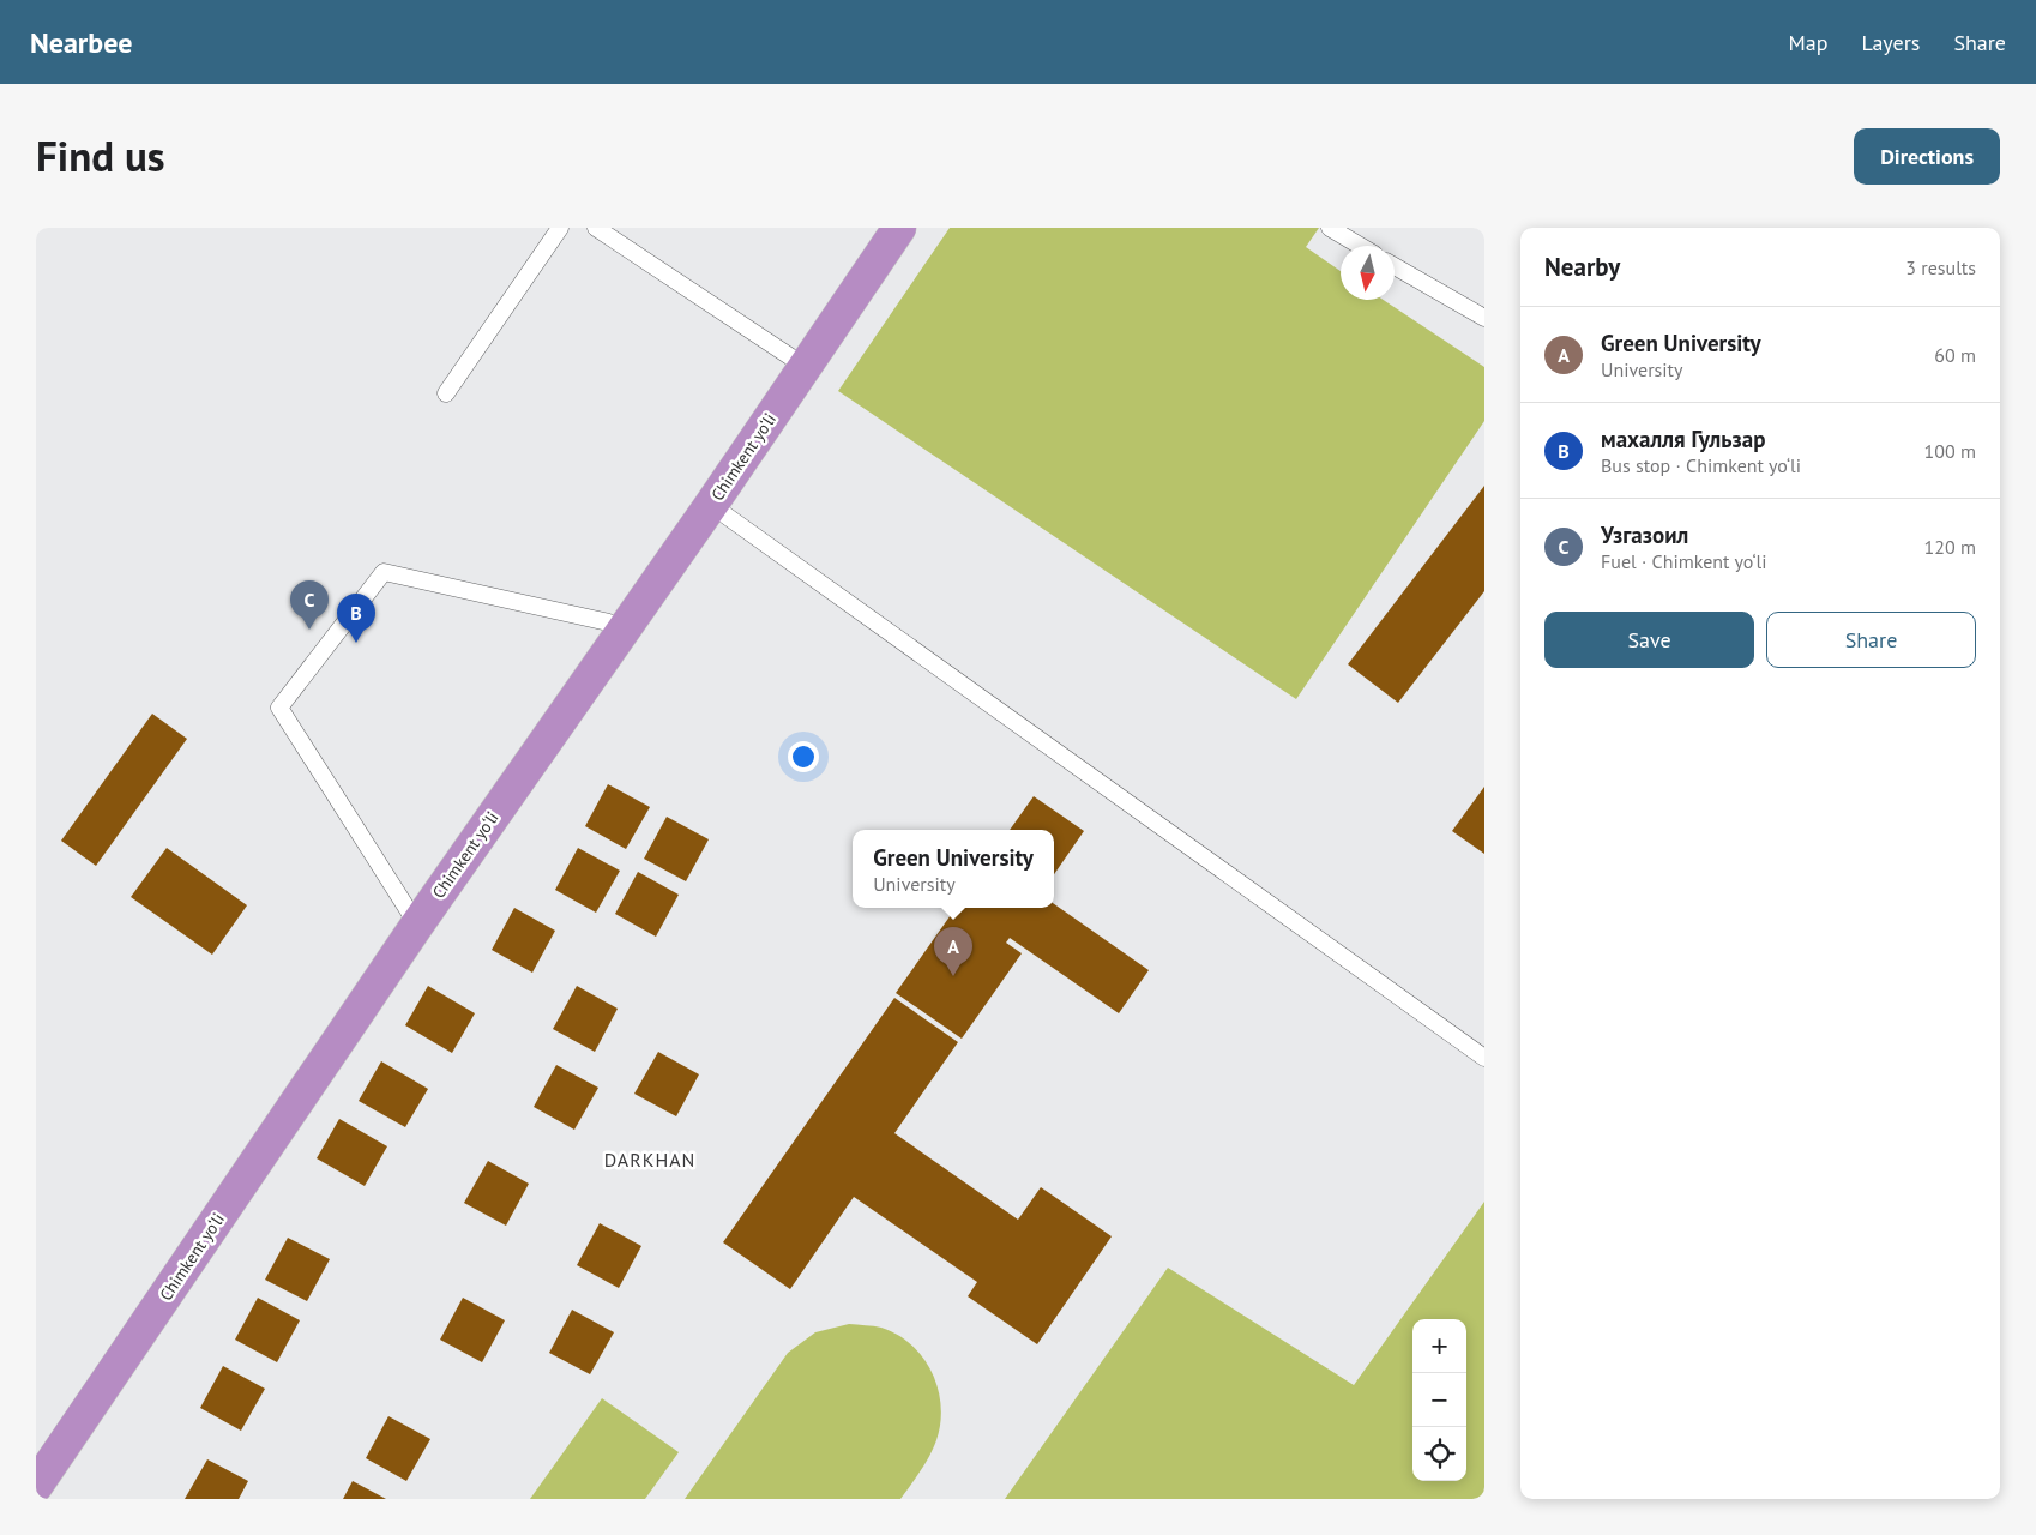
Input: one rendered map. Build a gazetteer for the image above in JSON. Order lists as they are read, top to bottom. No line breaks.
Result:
{"streets":{"highway":["Chimkent yo‘li"]},"districts":["DARKHAN"],"north":"bottom","page":{"header":"Nearbee","nav":["Map","Layers","Share"],"title":"Find us","buttons":["Directions",["Save","Share"]],"heading":["Nearby","3 results"],"list":[{"mark":"A","name":"Green University","note":"University","value":"60 m"},{"mark":"B","name":"махалля Гульзар","note":"Bus stop · Chimkent yo‘li","value":"100 m"},{"mark":"C","name":"Узгазоил","note":"Fuel · Chimkent yo‘li","value":"120 m"}],"pins":["C","B","A"],"popup":["Green University","University"],"map_buttons":["+","−"]}}
